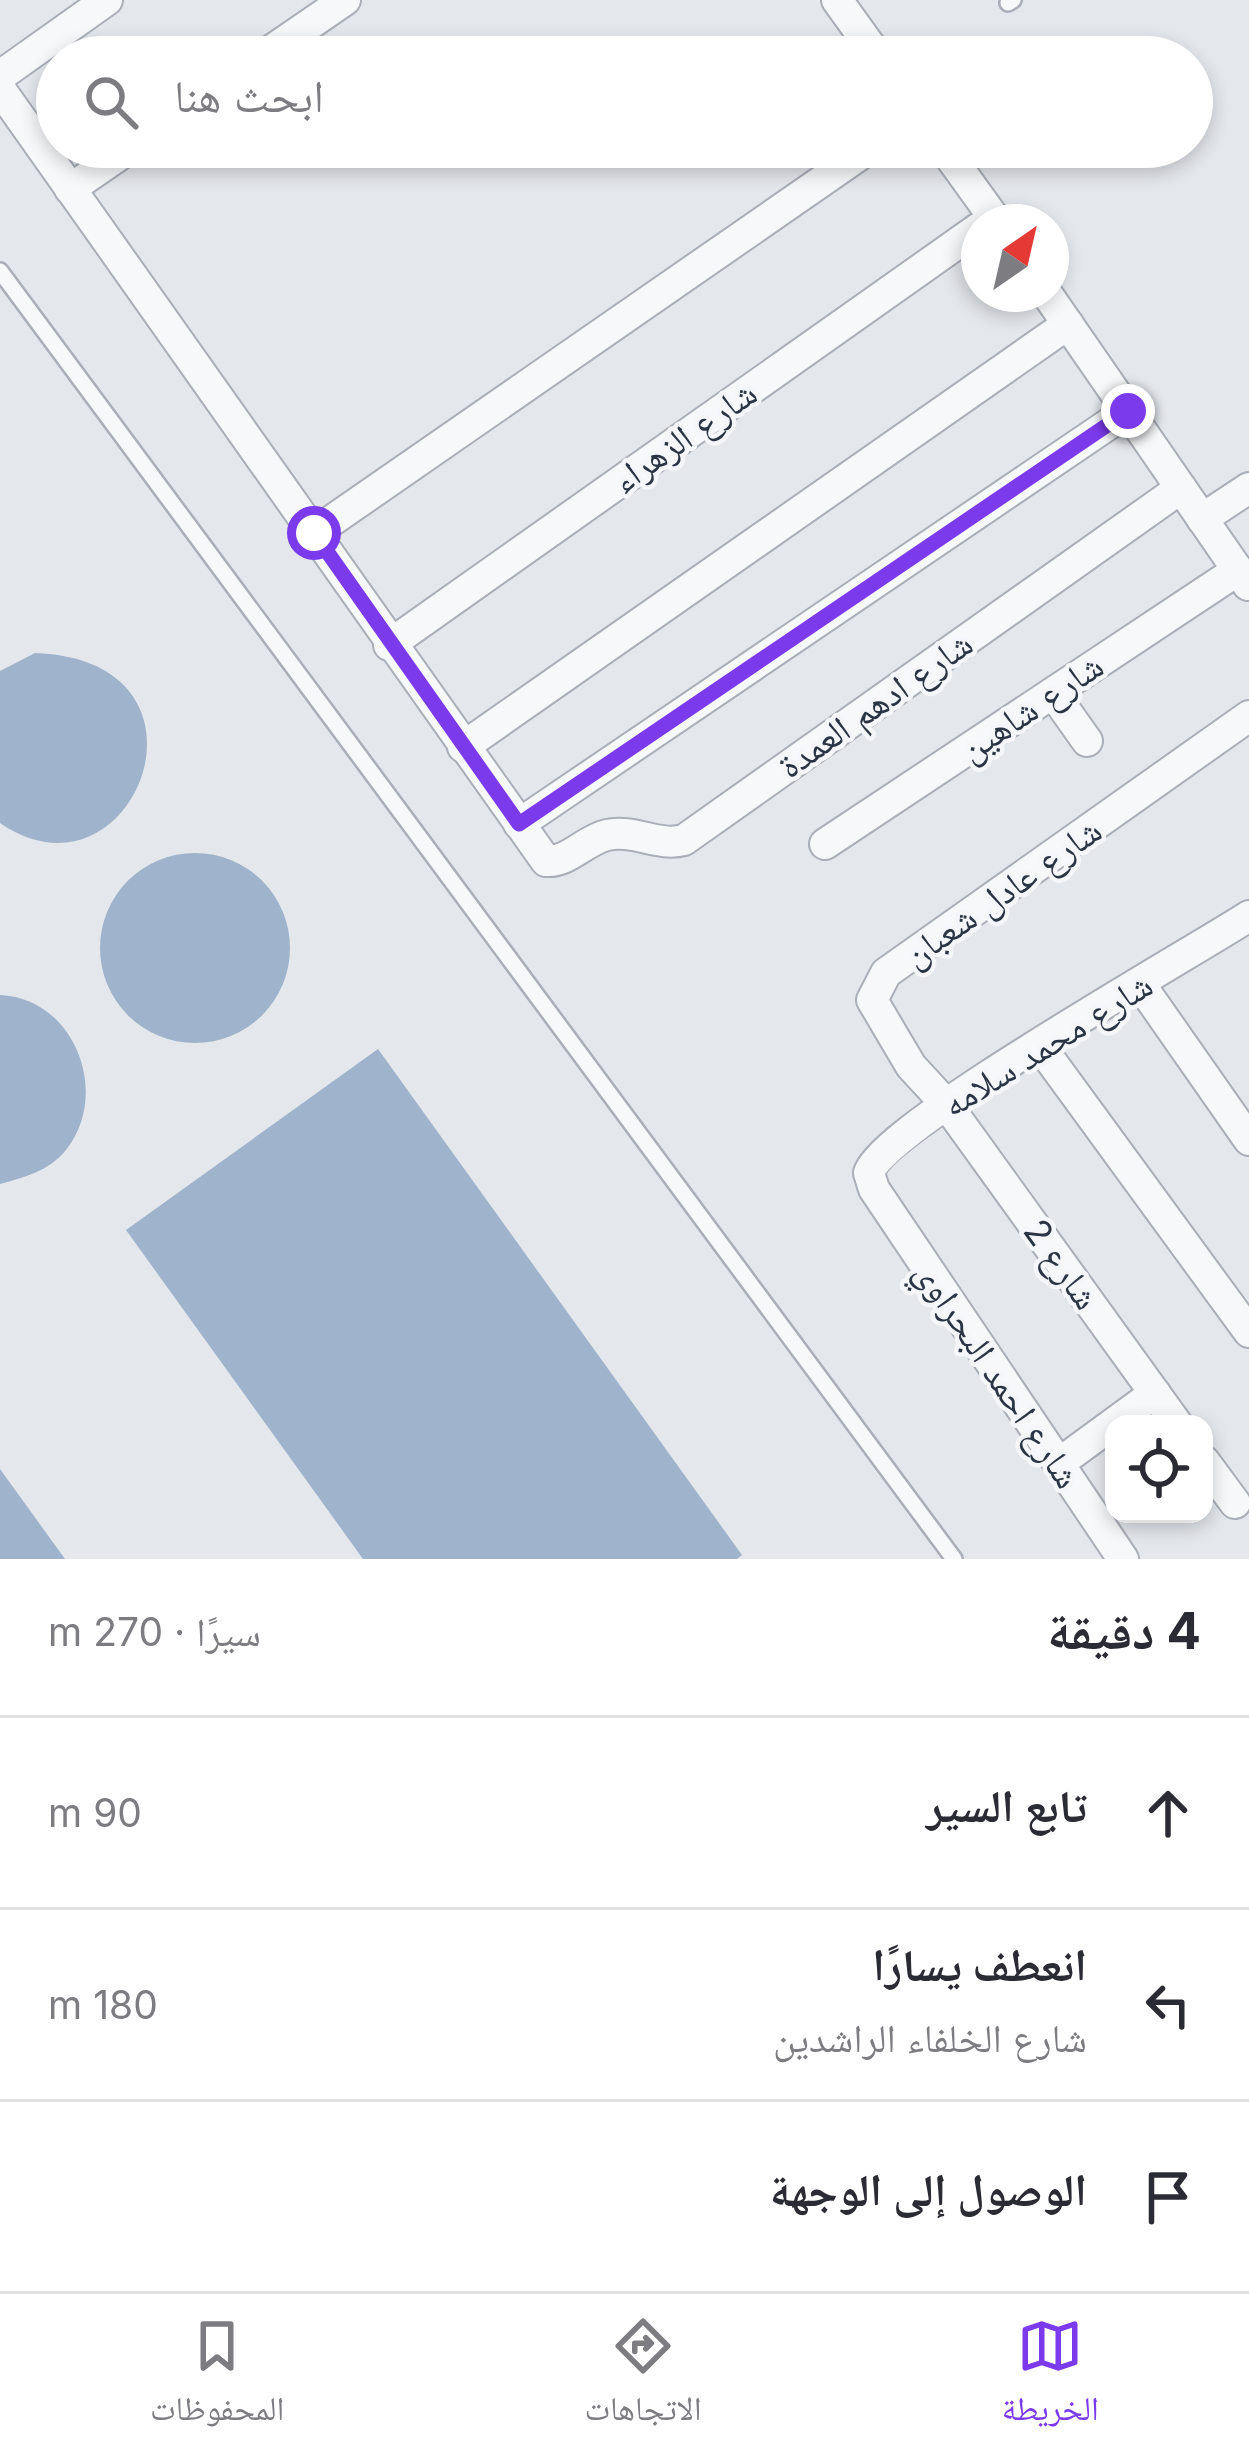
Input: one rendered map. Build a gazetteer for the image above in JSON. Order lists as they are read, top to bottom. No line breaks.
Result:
{"streets":{"street":["شارع الزهراء","شارع ادهم العمدة","شارع شاهين","شارع عادل شعبان","شارع محمد سلامه","شارع 2","شارع احمد البحراوي"]},"crossings":[["شارع عادل شعبان","شارع محمد سلامه"],["شارع عادل شعبان","شارع 2"],["شارع محمد سلامه","شارع 2"],["شارع محمد سلامه","شارع احمد البحراوي"]],"north":"top right","page":{"search":"ابحث هنا","heading":["4 دقيقة","سيرًا · 270 m"],"list":[["تابع السير","90 m"],["انعطف يسارًا","شارع الخلفاء الراشدين","180 m"],"الوصول إلى الوجهة"],"nav":["الخريطة","الاتجاهات","المحفوظات"]}}
